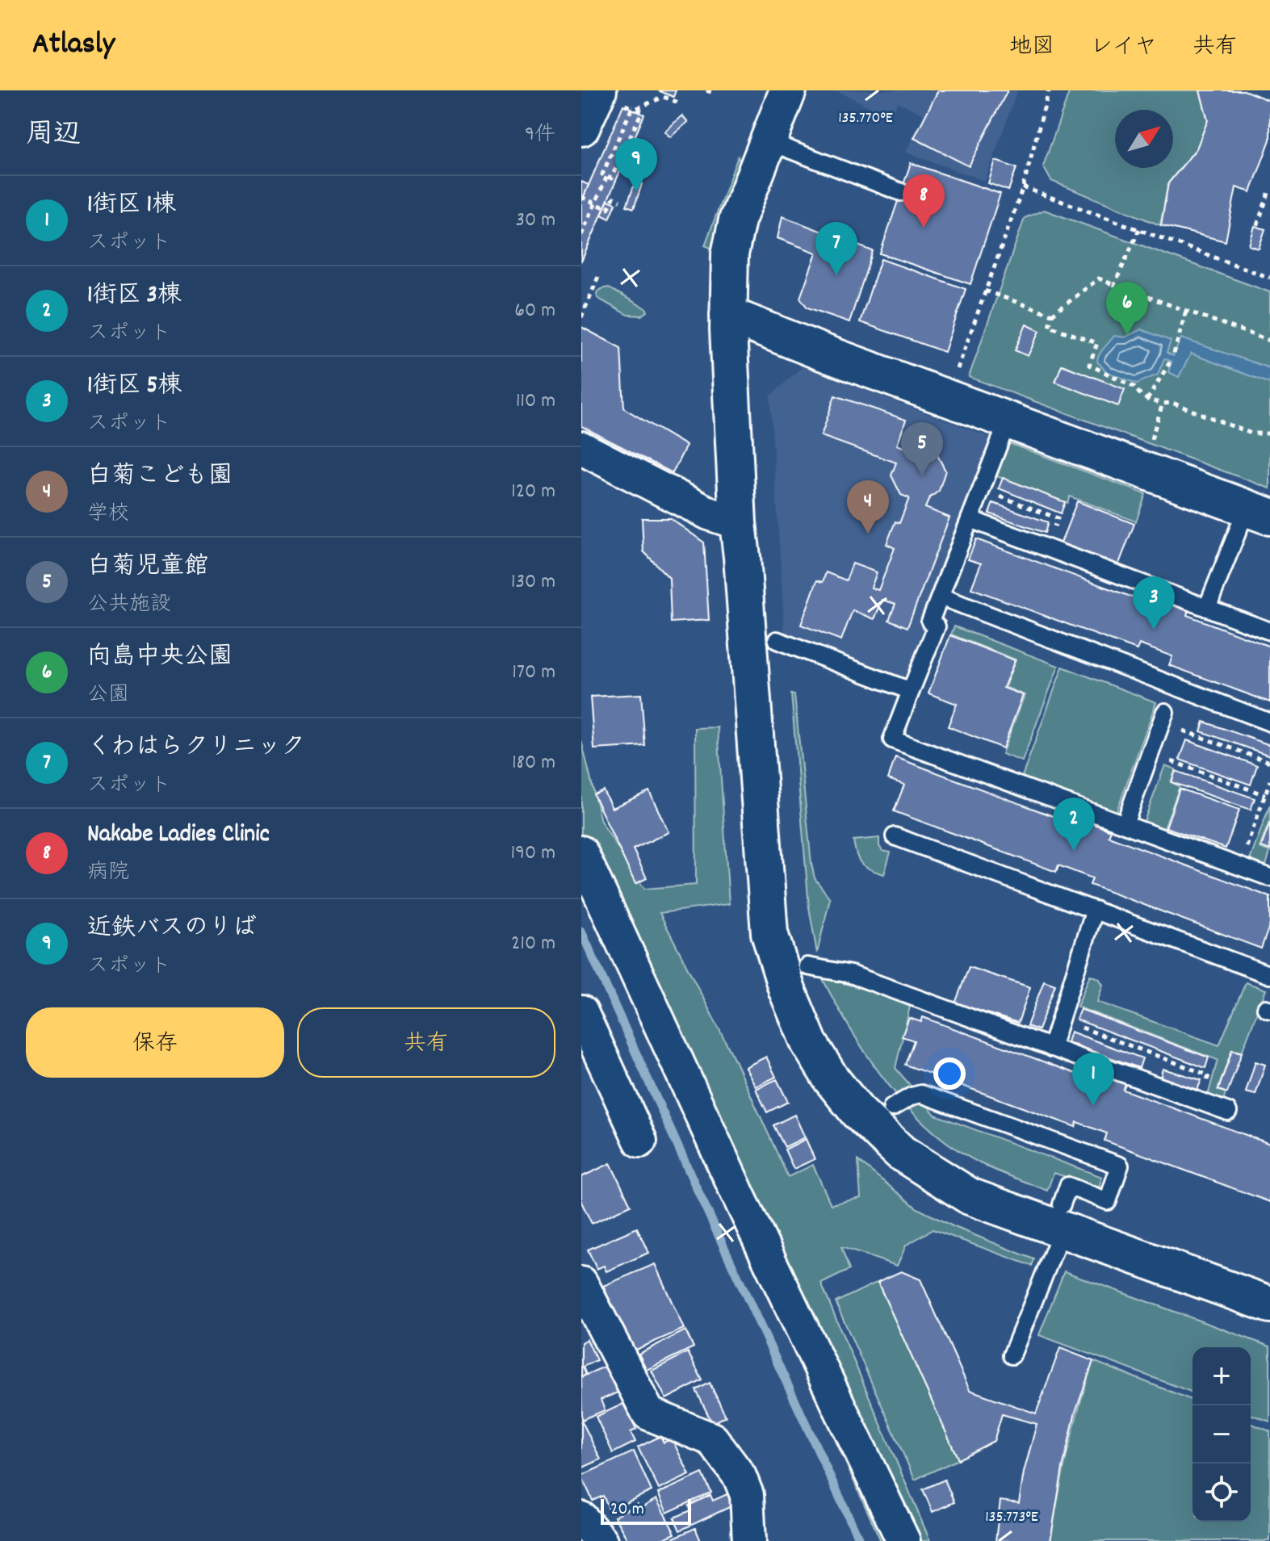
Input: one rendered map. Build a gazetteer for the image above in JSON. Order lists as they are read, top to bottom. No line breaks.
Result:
{"scale_bar":"20 m","north":"top right","page":{"header":"Atlasly","nav":["地図","レイヤ","共有"],"heading":["周辺","9件"],"pins":["9","8","7","6","5","4","3","2","1"],"list":[{"mark":"1","name":"1街区 1棟","note":"スポット","value":"30 m"},{"mark":"2","name":"1街区 3棟","note":"スポット","value":"60 m"},{"mark":"3","name":"1街区 5棟","note":"スポット","value":"110 m"},{"mark":"4","name":"白菊こども園","note":"学校","value":"120 m"},{"mark":"5","name":"白菊児童館","note":"公共施設","value":"130 m"},{"mark":"6","name":"向島中央公園","note":"公園","value":"170 m"},{"mark":"7","name":"くわはらクリニック","note":"スポット","value":"180 m"},{"mark":"8","name":"Nakabe Ladies Clinic","note":"病院","value":"190 m"},{"mark":"9","name":"近鉄バスのりば","note":"スポット","value":"210 m"}],"buttons":["保存","共有"],"map_buttons":["+","−"],"scale":"20 m"},"coordinates":["135.770°E","135.773°E"]}
